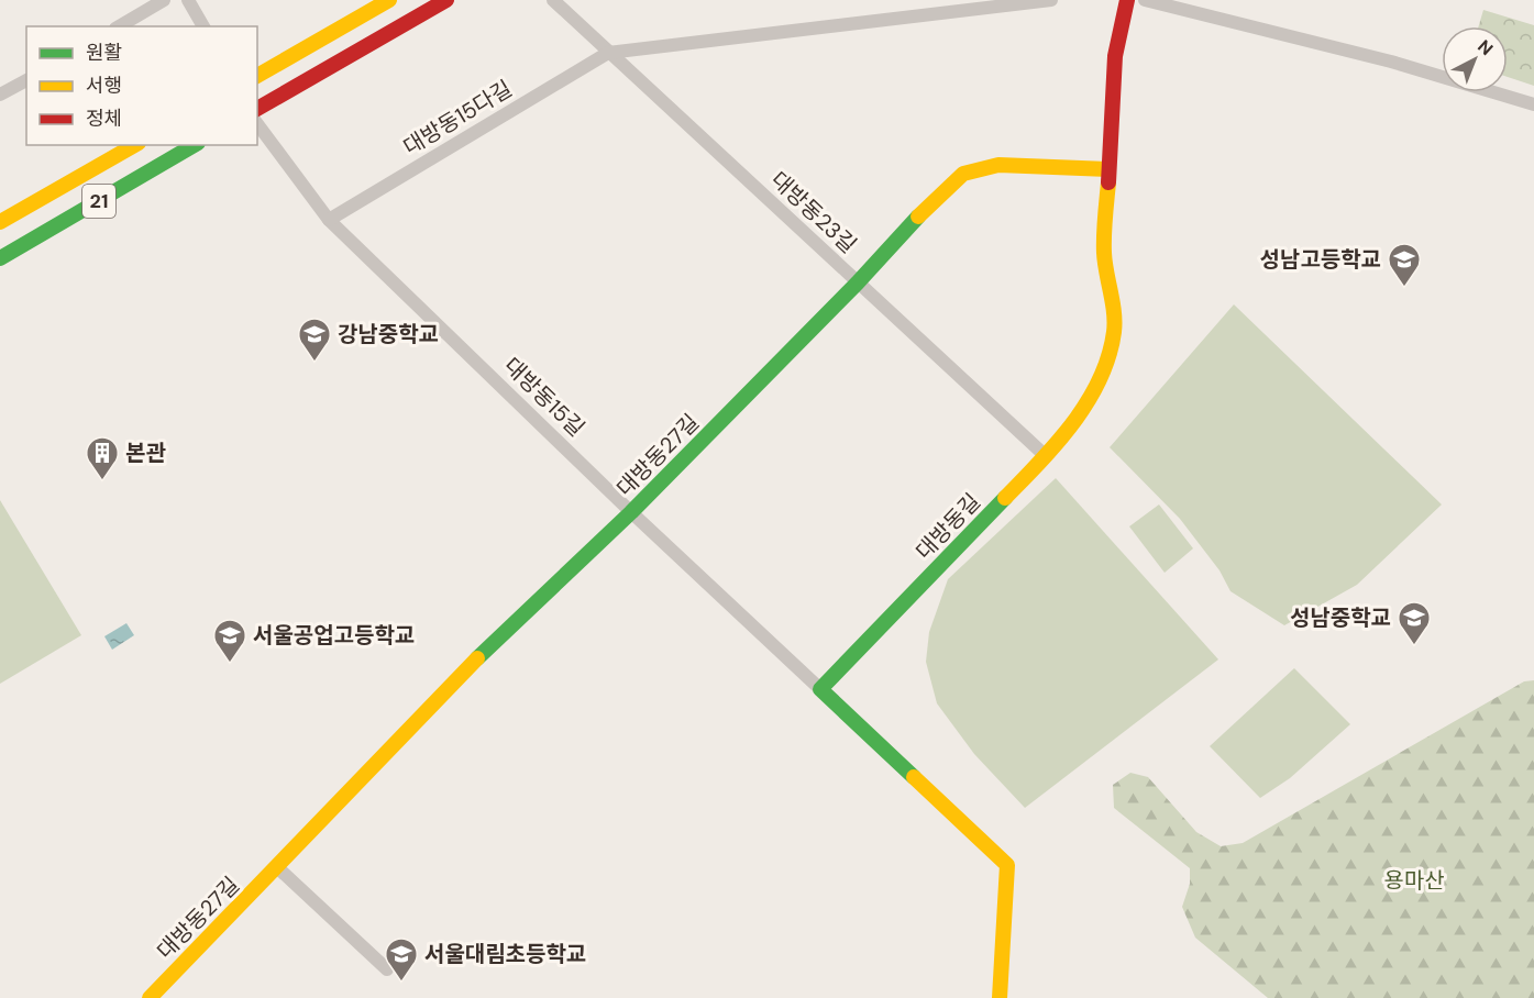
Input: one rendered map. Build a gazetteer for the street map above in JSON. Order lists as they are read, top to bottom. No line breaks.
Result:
{"streets":{"street":["대방동15다길","21","대방동23길","대방동15길","대방동27길","대방동길"]},"crossings":[["대방동15다길","대방동23길"],["대방동15다길","대방동15길"],["대방동23길","대방동27길"],["대방동23길","대방동길"],["대방동15길","대방동27길"],["대방동15길","대방동길"],["대방동27길","대방동길"]],"parks":["용마산"],"places":{"school or university":["성남고등학교","강남중학교","성남중학교","서울공업고등학교","서울대림초등학교"],"building":["본관"]},"legend":["원활","서행","정체"],"north":"top right"}
